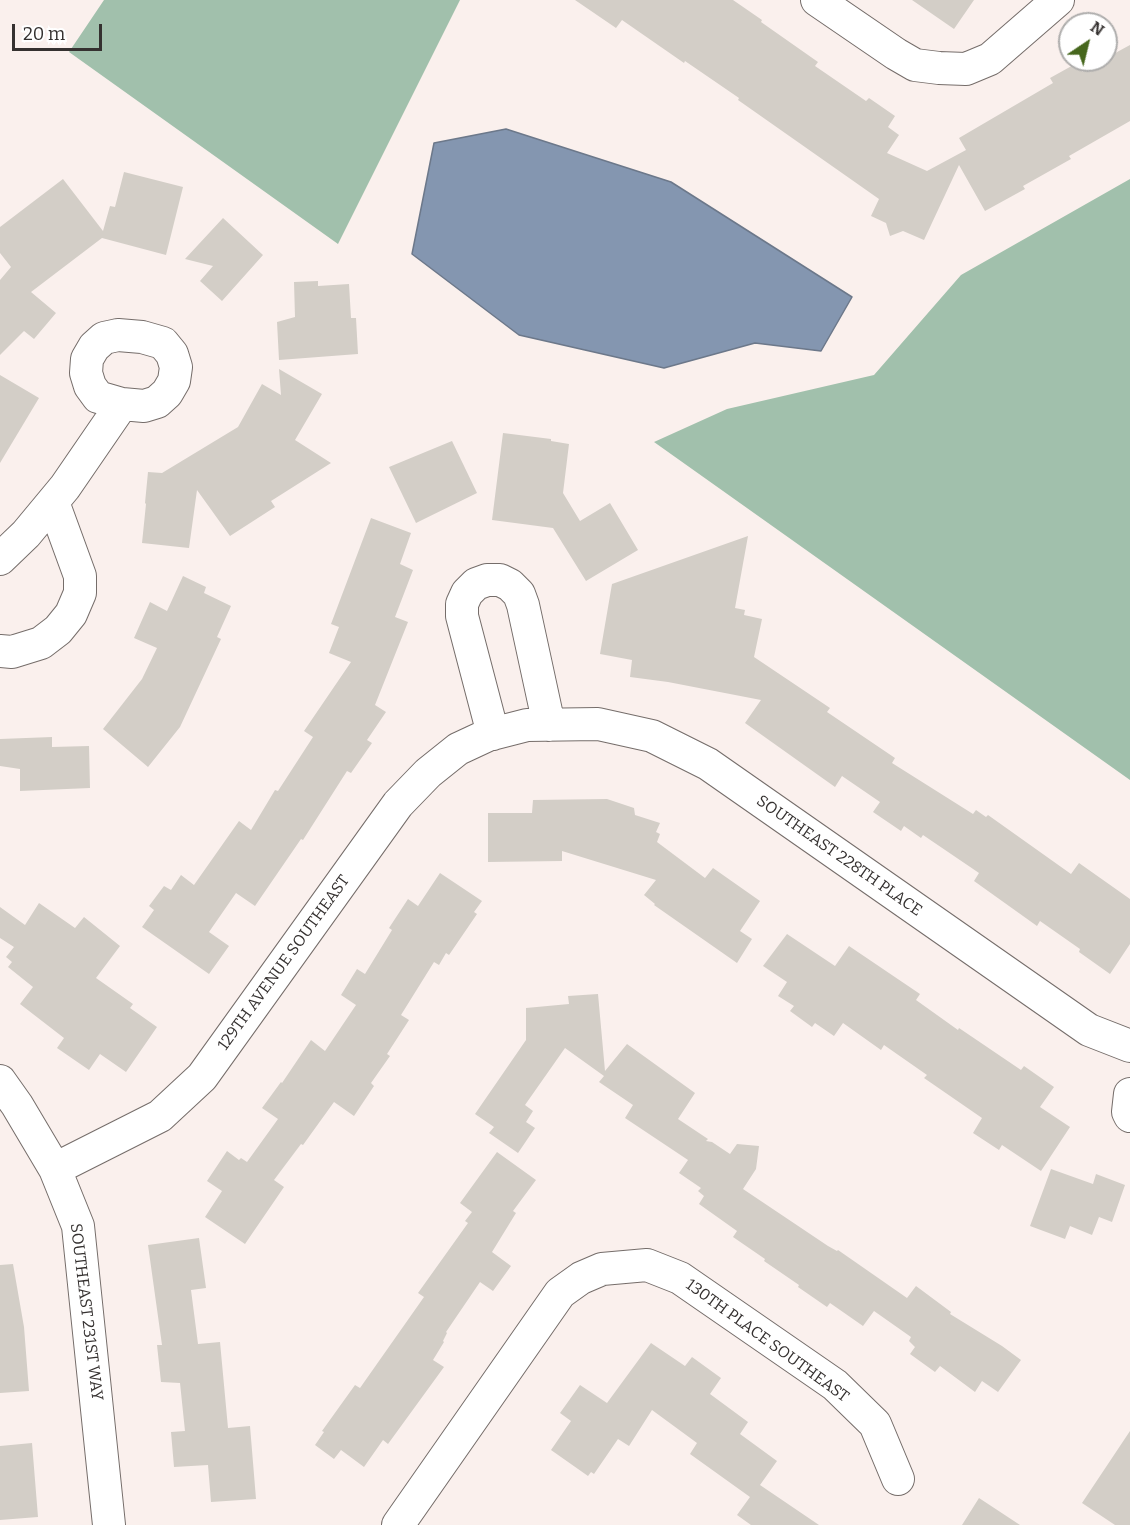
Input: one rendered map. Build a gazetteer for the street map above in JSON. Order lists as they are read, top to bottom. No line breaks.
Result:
{"streets":{"street":["SOUTHEAST 228TH PLACE","129TH AVENUE SOUTHEAST","SOUTHEAST 231ST WAY","130TH PLACE SOUTHEAST"]},"crossings":[["SOUTHEAST 228TH PLACE","129TH AVENUE SOUTHEAST"],["129TH AVENUE SOUTHEAST","SOUTHEAST 231ST WAY"]],"scale_bar":"20 m","north":"top right"}
